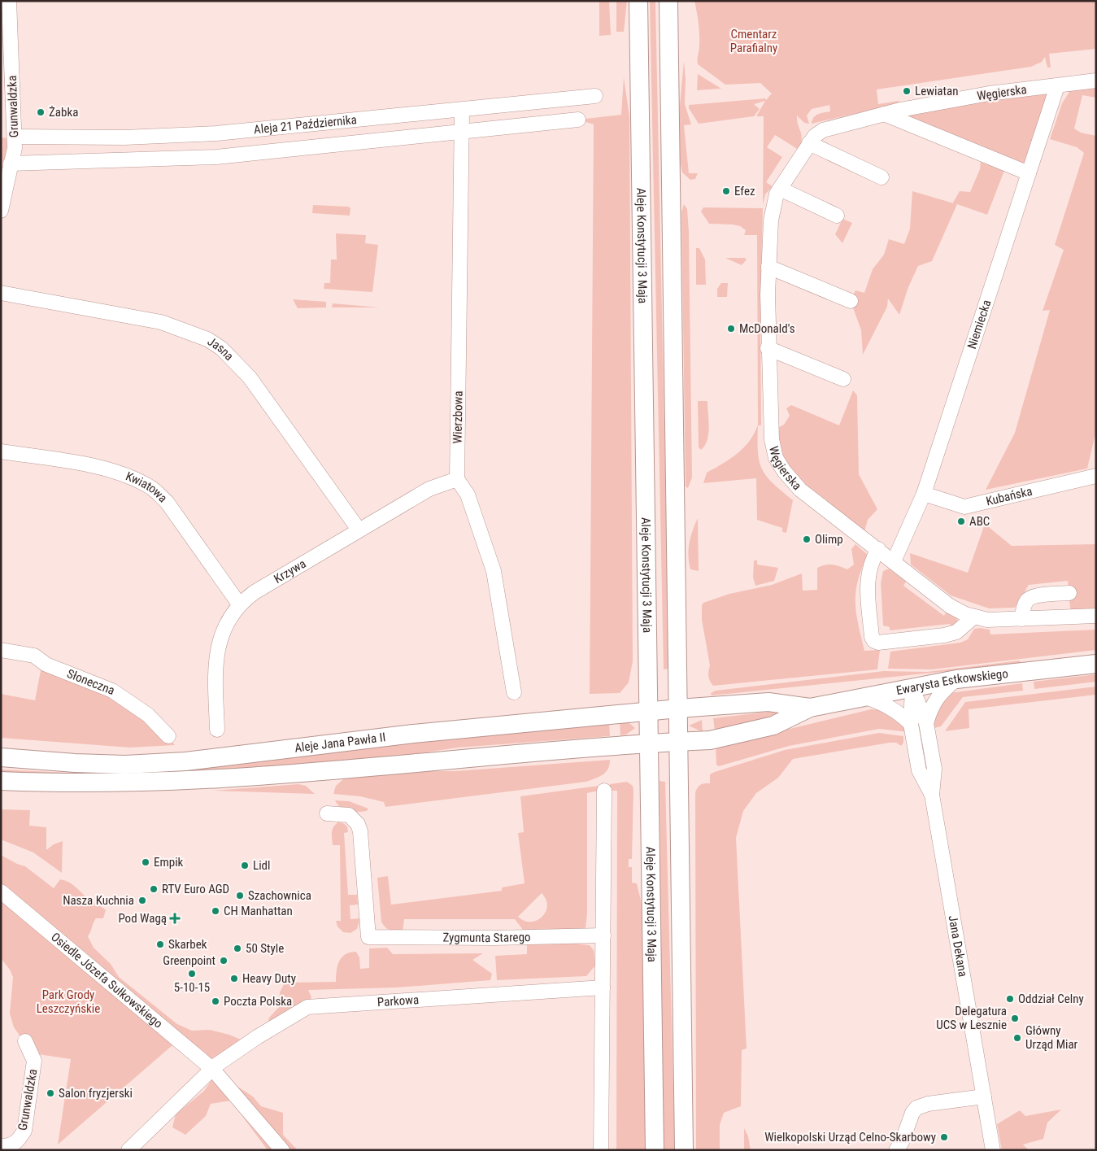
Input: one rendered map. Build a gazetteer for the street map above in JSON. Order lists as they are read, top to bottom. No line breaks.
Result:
{"streets":{"main road":["Aleje Konstytucji 3 Maja","Ewarysta Estkowskiego","Aleje Jana Pawła II"],"street":["Węgierska","Grunwaldzka","Aleja 21 Października","Niemiecka","Jasna","Wierzbowa","Kwiatowa","Kubańska","Krzywa","Słoneczna","Zygmunta Starego","Jana Dekana","Osiedle Józefa Sułkowskiego","Parkowa"]},"crossings":[["Węgierska","Niemiecka"],["Grunwaldzka","Aleja 21 Października"],["Aleja 21 Października","Wierzbowa"],["Aleje Konstytucji 3 Maja","Aleje Jana Pawła II"],["Niemiecka","Kubańska"],["Jasna","Krzywa"],["Wierzbowa","Krzywa"],["Kwiatowa","Krzywa"],["Ewarysta Estkowskiego","Aleje Jana Pawła II"],["Ewarysta Estkowskiego","Jana Dekana"],["Osiedle Józefa Sułkowskiego","Parkowa"]],"parks":["Cmentarz Parafialny","Park Grody Leszczyńskie"],"places":{"other":["Lewiatan","Żabka","Efez","McDonald's","ABC","Olimp","Empik","Lidl","RTV Euro AGD","Szachownica","Nasza Kuchnia","CH Manhattan","Skarbek","50 Style","Greenpoint","5-10-15","Heavy Duty","Oddział Celny","Poczta Polska","Delegatura UCS w Lesznie","Główny Urząd Miar","Salon fryzjerski","Wielkopolski Urząd Celno-Skarbowy"],"health":["Pod Wagą"]}}
